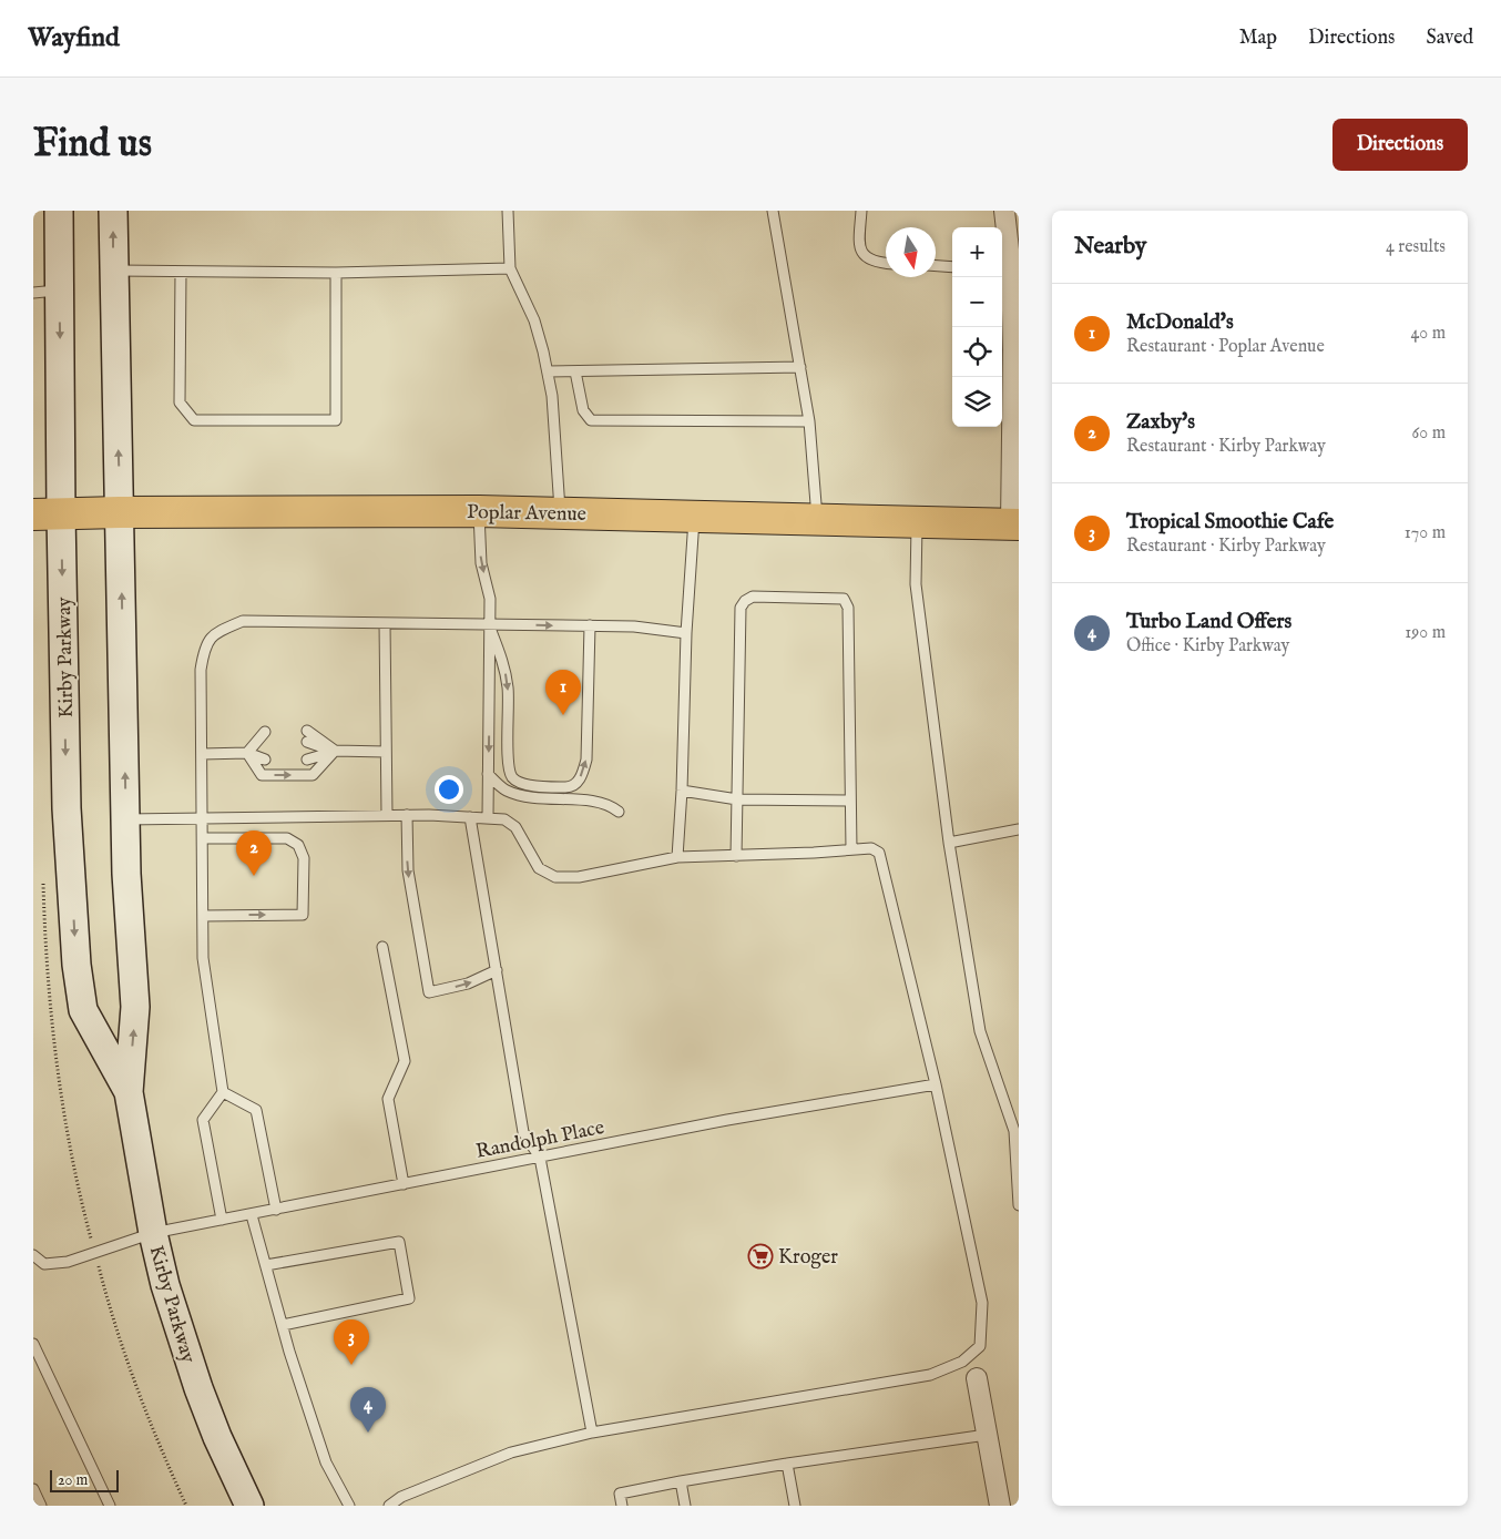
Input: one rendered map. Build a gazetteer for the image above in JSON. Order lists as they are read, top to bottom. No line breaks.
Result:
{"streets":{"main road":["Poplar Avenue","Kirby Parkway"],"lane":["Randolph Place"]},"crossings":[["Poplar Avenue","Kirby Parkway"],["Kirby Parkway","Randolph Place"]],"places":{"supermarket":["Kroger"]},"scale_bar":"20 m","north":"bottom","page":{"header":"Wayfind","nav":["Map","Directions","Saved"],"buttons":"Directions","title":"Find us","heading":["Nearby","4 results"],"map_buttons":["+","−"],"list":[{"mark":"1","name":"McDonald's","note":"Restaurant · Poplar Avenue","value":"40 m"},{"mark":"2","name":"Zaxby's","note":"Restaurant · Kirby Parkway","value":"60 m"},{"mark":"3","name":"Tropical Smoothie Cafe","note":"Restaurant · Kirby Parkway","value":"170 m"},{"mark":"4","name":"Turbo Land Offers","note":"Office · Kirby Parkway","value":"190 m"}],"pins":["1","2","3","4"],"scale":"20 m"}}
